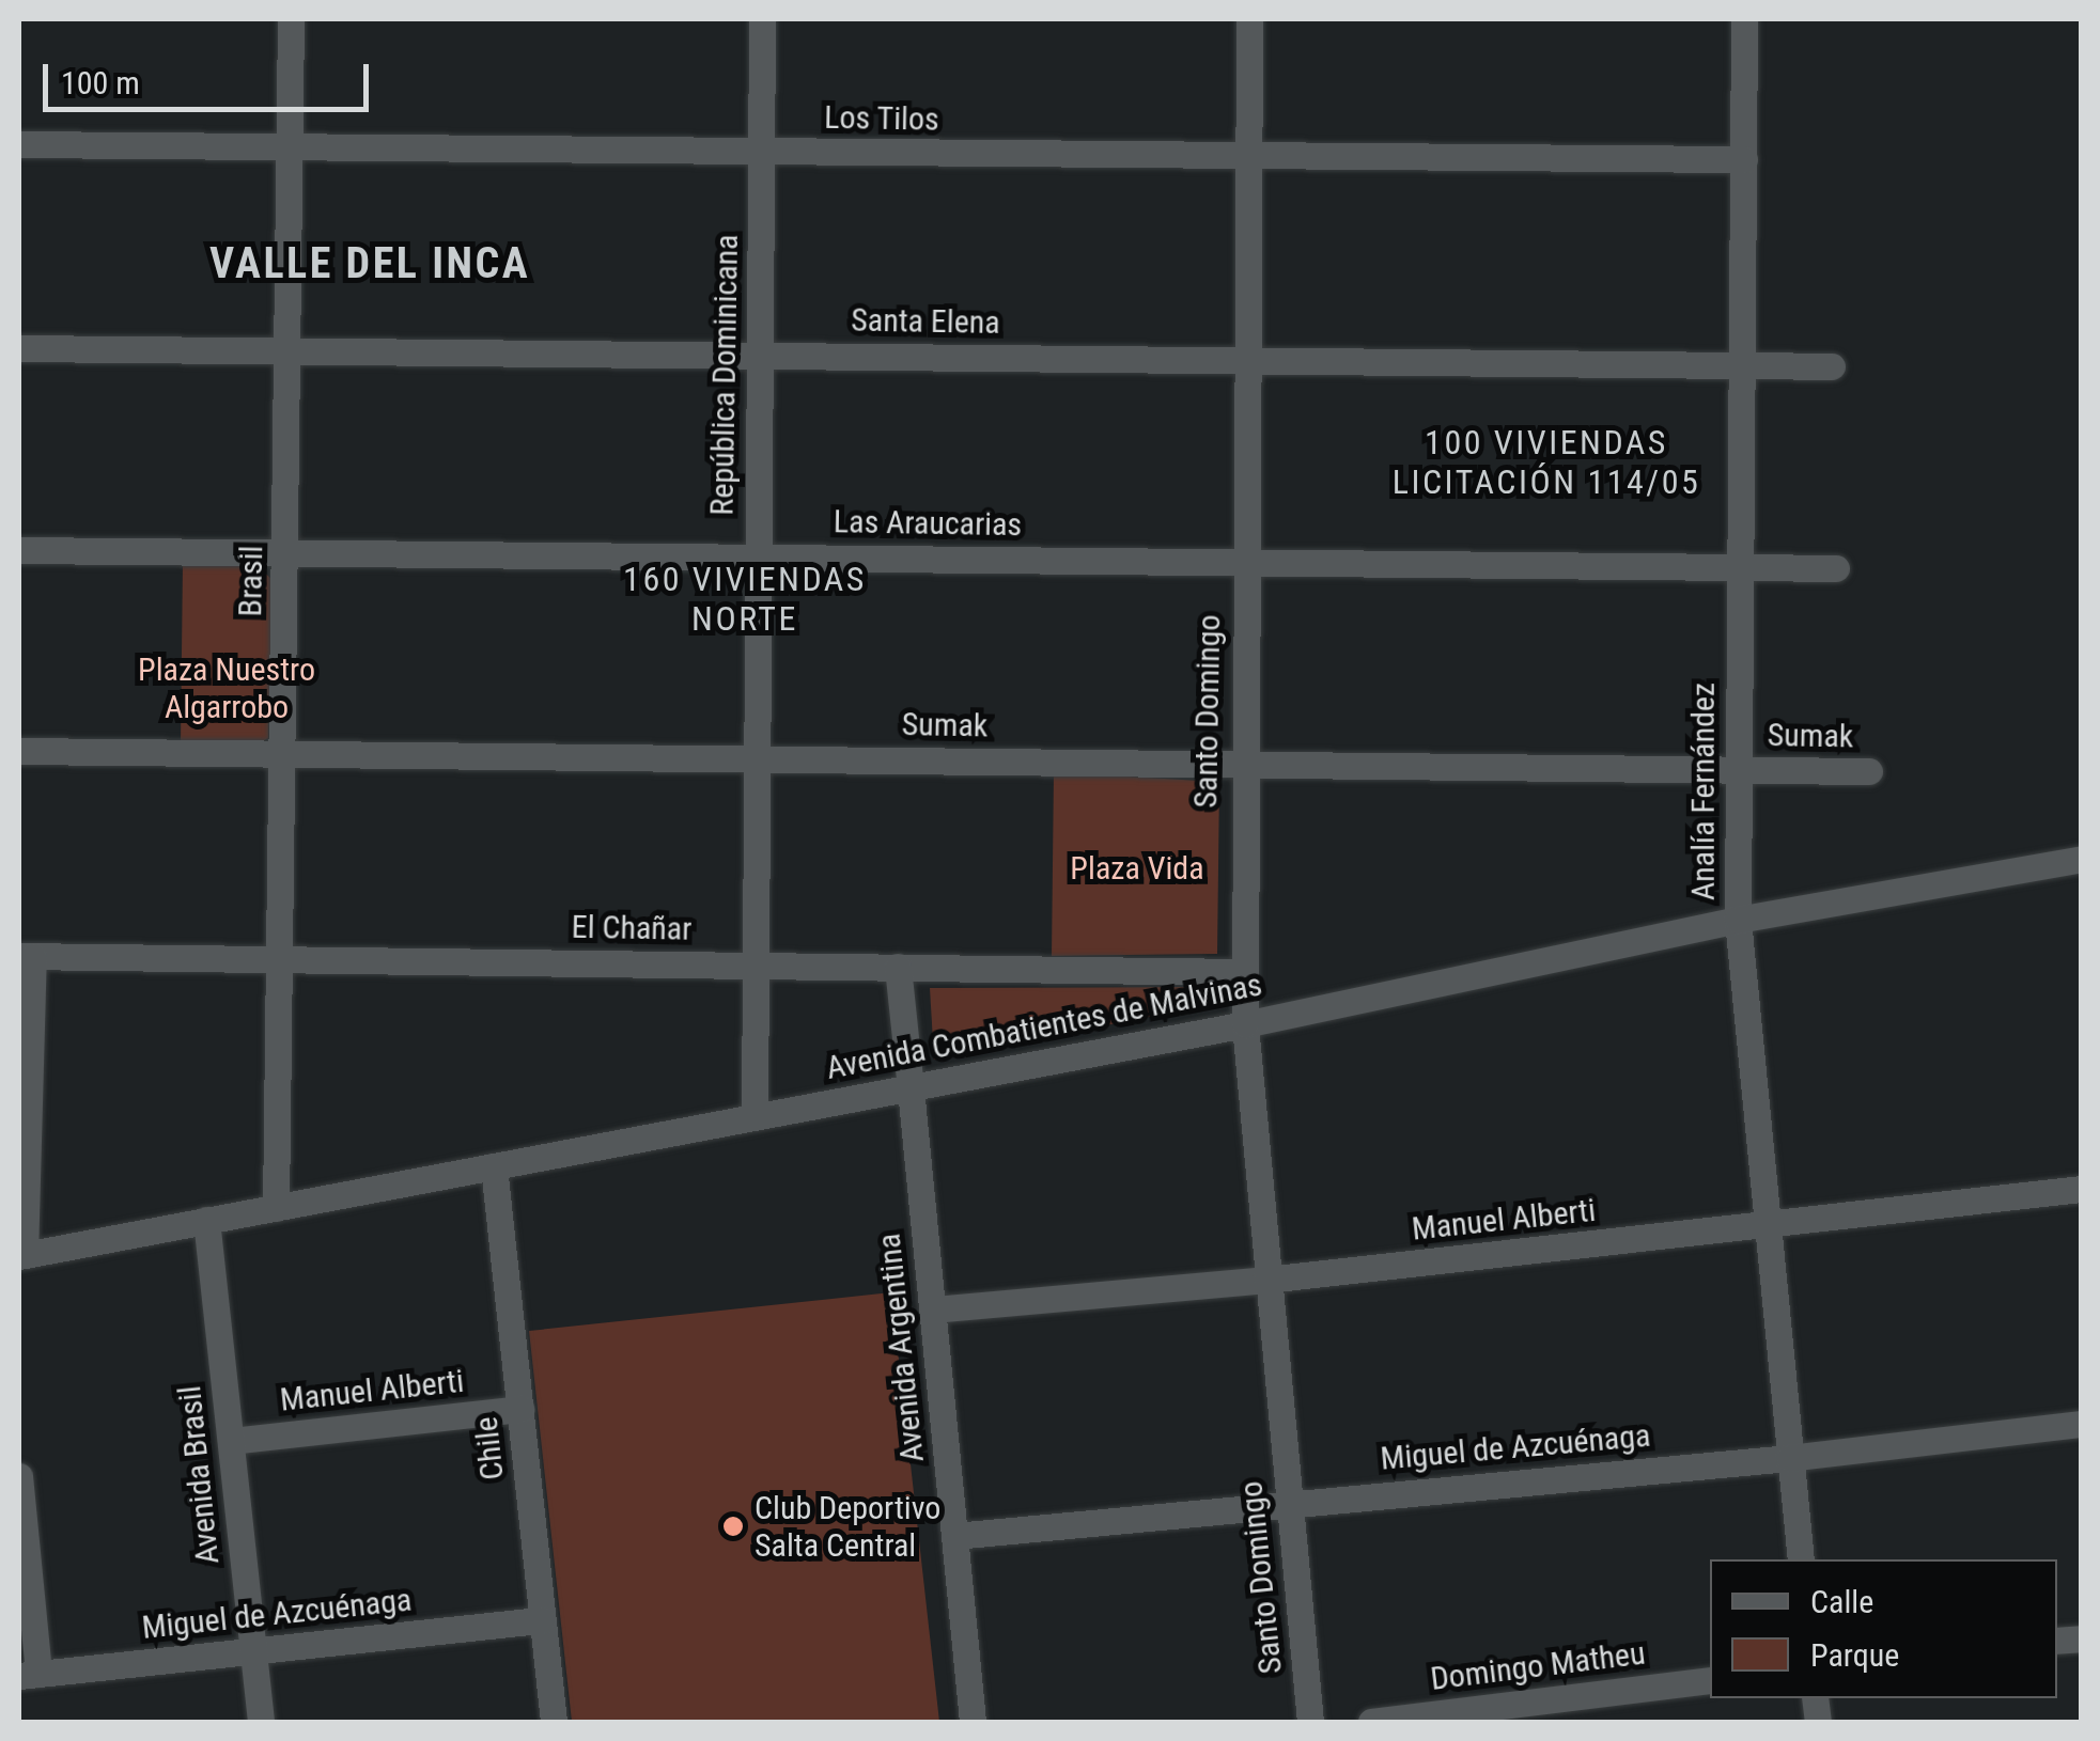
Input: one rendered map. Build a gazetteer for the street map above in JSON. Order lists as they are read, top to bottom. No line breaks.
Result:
{"streets":{"street":["Los Tilos","Santa Elena","República Dominicana","Las Araucarias","Brasil","Santo Domingo","Sumak","Analía Fernández","El Chañar","Avenida Combatientes de Malvinas","Manuel Alberti","Avenida Argentina","Miguel de Azcuénaga","Chile","Avenida Brasil","Domingo Matheu"]},"crossings":[["Los Tilos","República Dominicana"],["Los Tilos","Brasil"],["Los Tilos","Santo Domingo"],["Los Tilos","Analía Fernández"],["Santa Elena","República Dominicana"],["Santa Elena","Brasil"],["Santa Elena","Santo Domingo"],["Santa Elena","Analía Fernández"],["República Dominicana","Las Araucarias"],["República Dominicana","Sumak"],["República Dominicana","El Chañar"],["República Dominicana","Avenida Combatientes de Malvinas"],["Las Araucarias","Brasil"],["Las Araucarias","Santo Domingo"],["Las Araucarias","Analía Fernández"],["Brasil","Sumak"],["Brasil","El Chañar"],["Brasil","Avenida Combatientes de Malvinas"],["Santo Domingo","Sumak"],["Santo Domingo","El Chañar"],["Santo Domingo","Avenida Combatientes de Malvinas"],["Santo Domingo","Manuel Alberti"],["Santo Domingo","Miguel de Azcuénaga"],["Sumak","Analía Fernández"],["Analía Fernández","Avenida Combatientes de Malvinas"],["Analía Fernández","Manuel Alberti"],["Analía Fernández","Miguel de Azcuénaga"],["El Chañar","Avenida Argentina"],["Avenida Combatientes de Malvinas","Avenida Argentina"],["Avenida Combatientes de Malvinas","Chile"],["Avenida Combatientes de Malvinas","Avenida Brasil"],["Manuel Alberti","Avenida Argentina"],["Manuel Alberti","Chile"],["Manuel Alberti","Avenida Brasil"],["Avenida Argentina","Miguel de Azcuénaga"],["Miguel de Azcuénaga","Chile"],["Miguel de Azcuénaga","Avenida Brasil"]],"districts":["VALLE DEL INCA","100 VIVIENDAS LICITACIÓN 114/05","160 VIVIENDAS NORTE"],"parks":["Plaza Nuestro Algarrobo","Plaza Vida"],"places":["Club Deportivo Salta Central"],"legend":["Calle","Parque"],"scale_bar":"100 m"}
